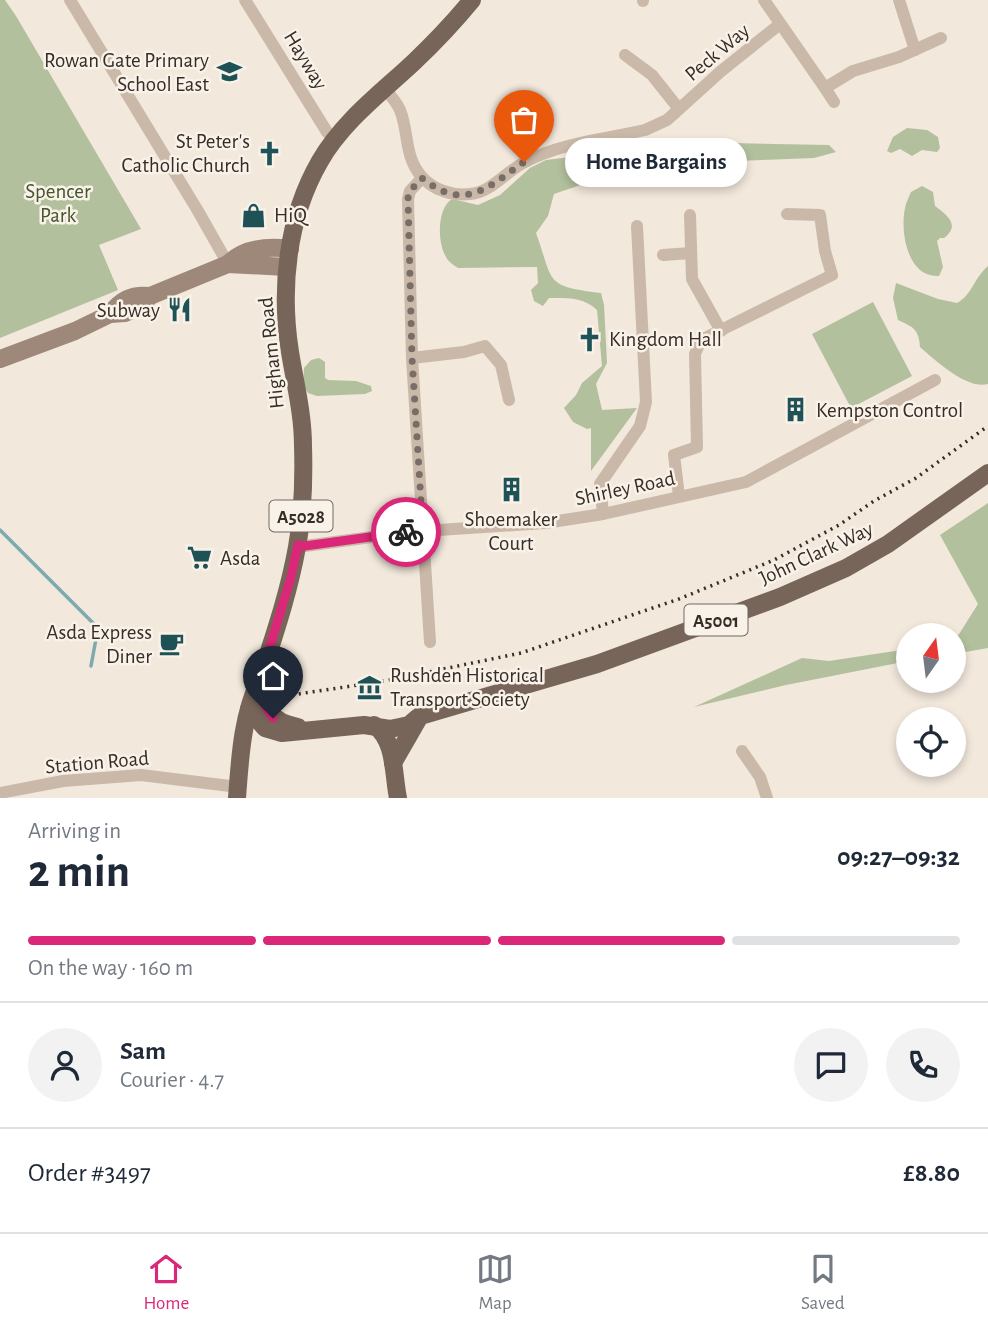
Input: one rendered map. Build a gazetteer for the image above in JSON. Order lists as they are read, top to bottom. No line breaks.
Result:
{"streets":{"main road":["Higham Road","A5028","John Clark Way","A5001"],"street":["Peck Way","Hayway","Shirley Road","Station Road"]},"crossings":[["Hayway","Higham Road"],["Higham Road","Shirley Road"],["Higham Road","A5028"],["A5028","Station Road"],["John Clark Way","A5001"]],"parks":["Spencer Park"],"places":{"school or university":["Rowan Gate Primary School East"],"church":["St Peter's Catholic Church","Kingdom Hall"],"other":["Home Bargains"],"shop":["HiQ"],"restaurant":["Subway"],"building":["Kempston Control","Shoemaker Court"],"supermarket":["Asda"],"cafe":["Asda Express Diner"],"museum":["Rushden Historical Transport Society"]},"north":"top","page":{"bubble":"Home Bargains","heading":["2 min","Arriving in","09:27–09:32"],"panel":["Sam","Courier · 4.7","Order #3497","£8.80"],"bar":"On the way · 160 m","tabs":["Home","Map","Saved"]}}
